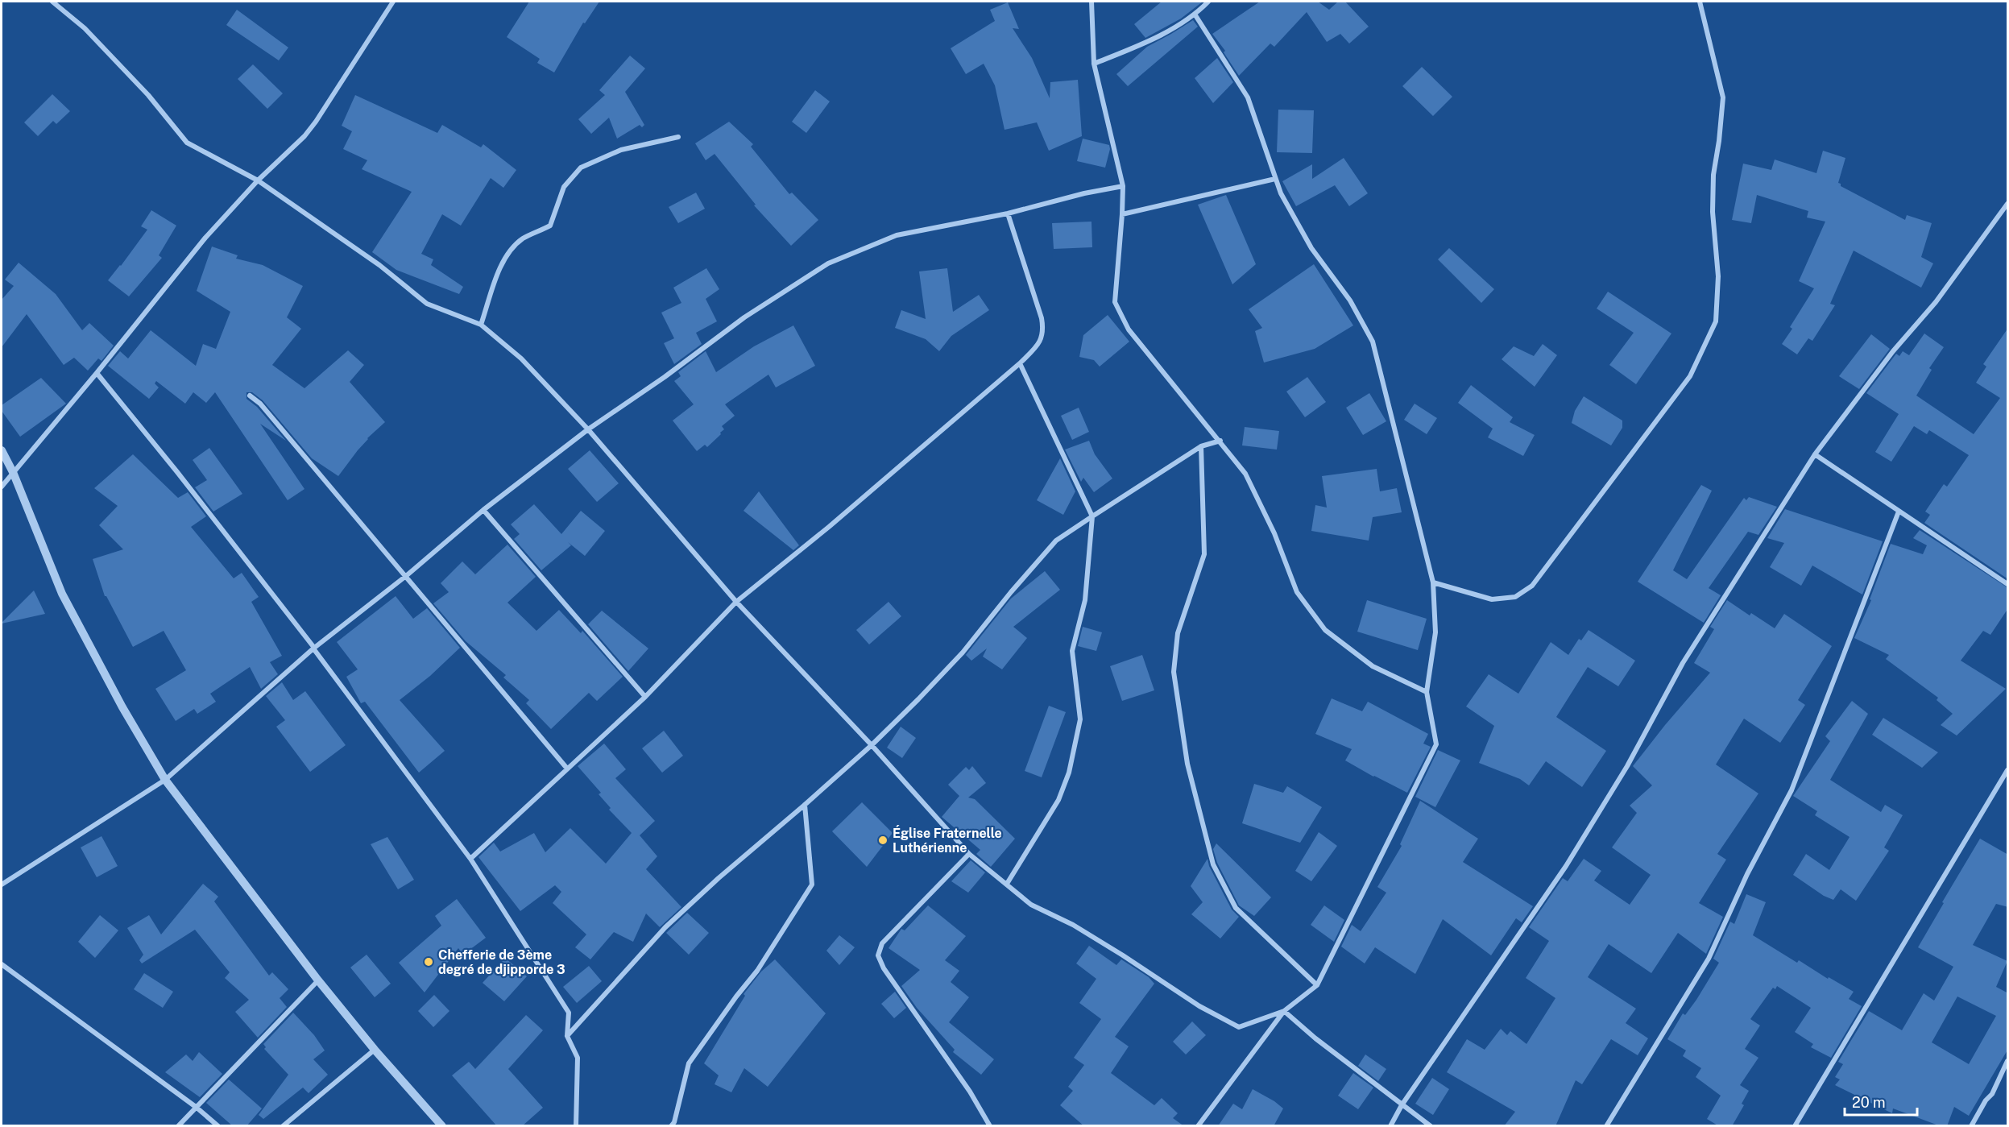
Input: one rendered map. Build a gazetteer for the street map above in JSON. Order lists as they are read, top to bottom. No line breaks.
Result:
{"places":["Église Fraternelle Luthérienne","Chefferie de 3ème degré de djipporde 3"],"scale_bar":"20 m"}
